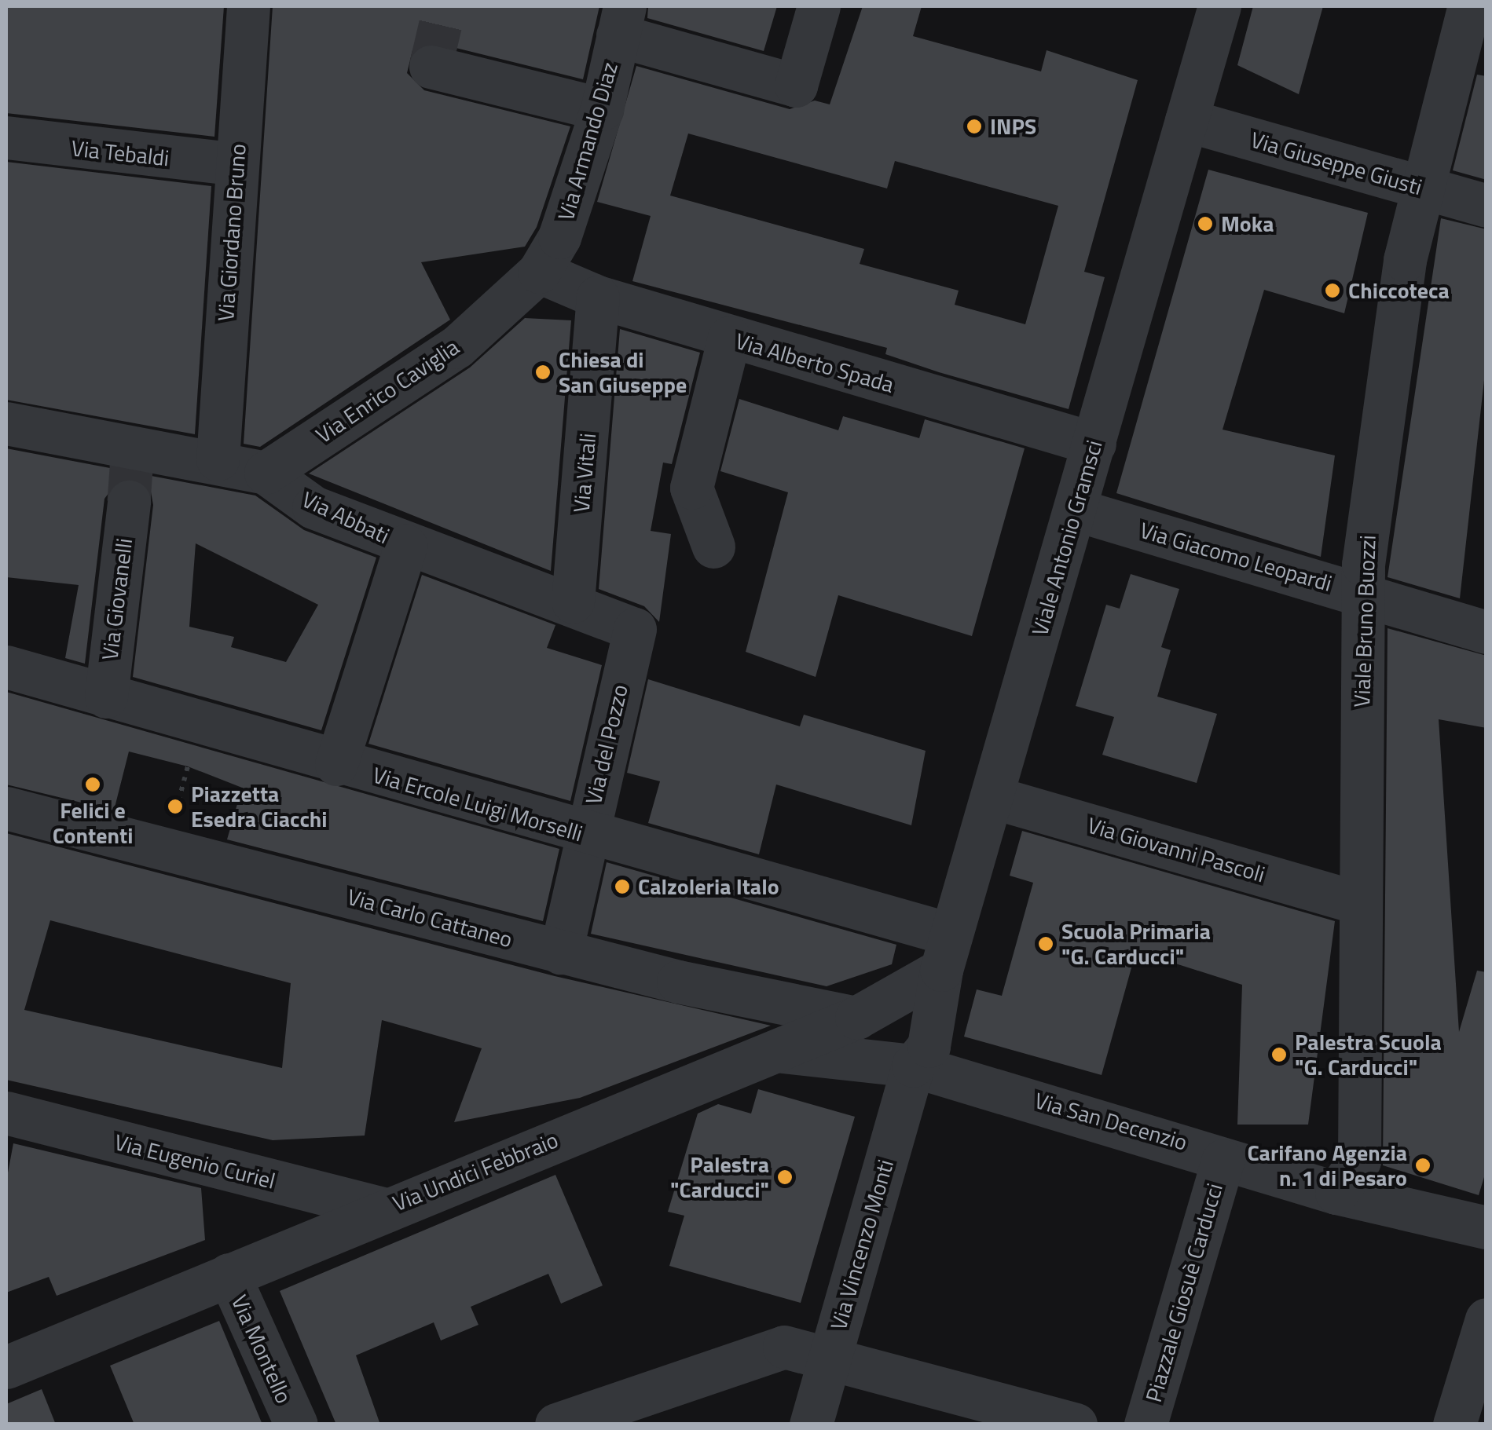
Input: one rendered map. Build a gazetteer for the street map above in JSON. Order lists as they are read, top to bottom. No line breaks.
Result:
{"streets":{"street":["Via Armando Diaz","Via Tebaldi","Via Giuseppe Giusti","Via Giordano Bruno","Via Alberto Spada","Via Enrico Caviglia","Via Vitali","Via Abbati","Viale Antonio Gramsci","Via Giacomo Leopardi","Via Giovanelli","Viale Bruno Buozzi","Via del Pozzo","Via Ercole Luigi Morselli","Via Giovanni Pascoli","Via Carlo Cattaneo","Via San Decenzio","Via Eugenio Curiel","Via Undici Febbraio","Via Vincenzo Monti","Piazzale Giosuè Carducci","Via Montello"]},"crossings":[["Via Armando Diaz","Via Alberto Spada"],["Via Armando Diaz","Via Enrico Caviglia"],["Via Tebaldi","Via Giordano Bruno"],["Via Giuseppe Giusti","Viale Antonio Gramsci"],["Via Giuseppe Giusti","Viale Bruno Buozzi"],["Via Giordano Bruno","Via Abbati"],["Via Alberto Spada","Via Enrico Caviglia"],["Via Alberto Spada","Via Vitali"],["Via Alberto Spada","Viale Antonio Gramsci"],["Via Enrico Caviglia","Via Abbati"],["Via Vitali","Via Abbati"],["Via Abbati","Via del Pozzo"],["Viale Antonio Gramsci","Via Giacomo Leopardi"],["Viale Antonio Gramsci","Via Ercole Luigi Morselli"],["Viale Antonio Gramsci","Via Giovanni Pascoli"],["Viale Antonio Gramsci","Via San Decenzio"],["Viale Antonio Gramsci","Via Undici Febbraio"],["Viale Antonio Gramsci","Via Vincenzo Monti"],["Via Giacomo Leopardi","Viale Bruno Buozzi"],["Via Giovanelli","Via Ercole Luigi Morselli"],["Viale Bruno Buozzi","Via Giovanni Pascoli"],["Viale Bruno Buozzi","Via San Decenzio"],["Via del Pozzo","Via Ercole Luigi Morselli"],["Via del Pozzo","Via Carlo Cattaneo"],["Via Ercole Luigi Morselli","Via Undici Febbraio"],["Via Carlo Cattaneo","Via Undici Febbraio"],["Via San Decenzio","Via Undici Febbraio"],["Via San Decenzio","Via Vincenzo Monti"],["Via San Decenzio","Piazzale Giosuè Carducci"],["Via Eugenio Curiel","Via Undici Febbraio"],["Via Undici Febbraio","Via Montello"]],"places":["INPS","Moka","Chiccoteca","Chiesa di San Giuseppe","Felici e Contenti","Piazzetta Esedra Ciacchi","Calzoleria Italo","Scuola Primaria \"G. Carducci\"","Palestra Scuola \"G. Carducci\"","Carifano Agenzia n. 1 di Pesaro","Palestra \"Carducci\""]}
